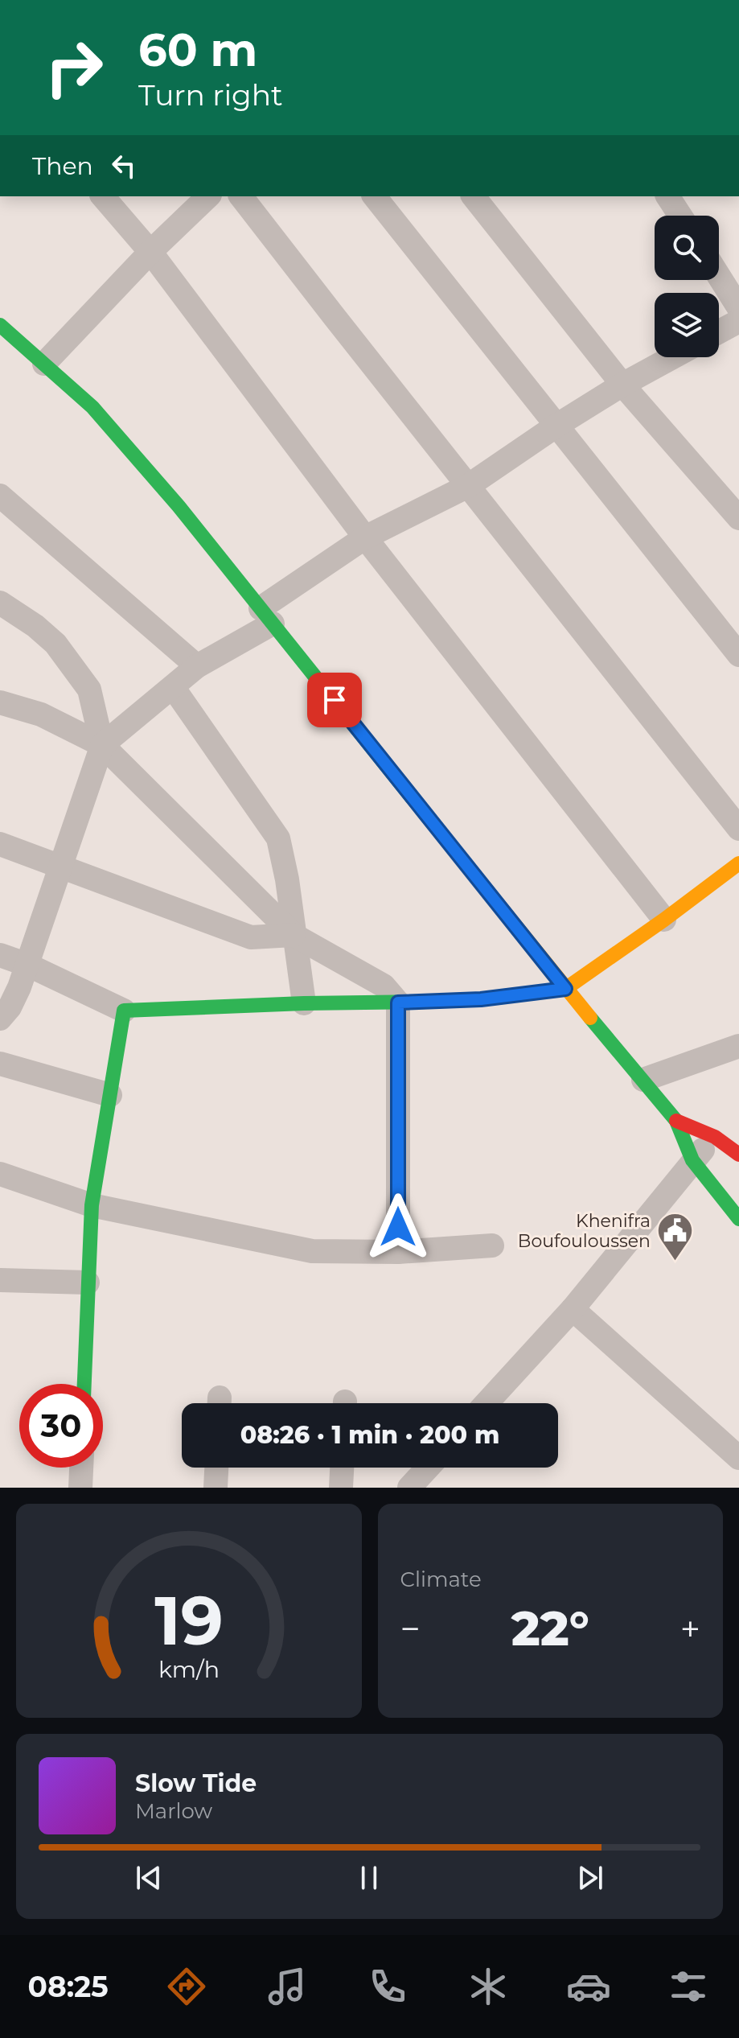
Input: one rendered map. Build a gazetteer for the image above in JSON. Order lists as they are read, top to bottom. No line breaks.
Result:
{"places":{"public building":["Khenifra Boufouloussen"]},"page":{"turn":["60 m","Turn right"],"then":"Then","limit":"30","trip":"08:26 · 1 min · 200 m","tile":"Climate","heat":["−","22°","+"],"song":["Slow Tide","Marlow"],"tabs":"08:25","gauge":["19","km/h"]}}
